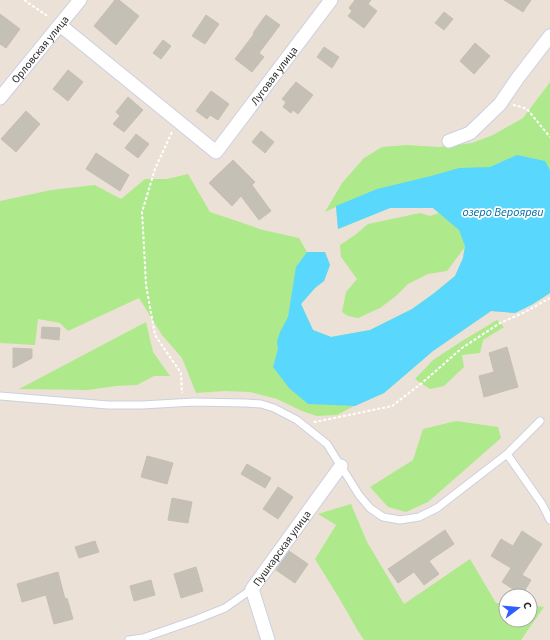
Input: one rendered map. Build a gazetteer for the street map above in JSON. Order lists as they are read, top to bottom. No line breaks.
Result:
{"streets":{"street":["Орловская улица","Луговая улица","Пушкарская улица"]},"water":["озеро Вероярви"],"north":"right"}
